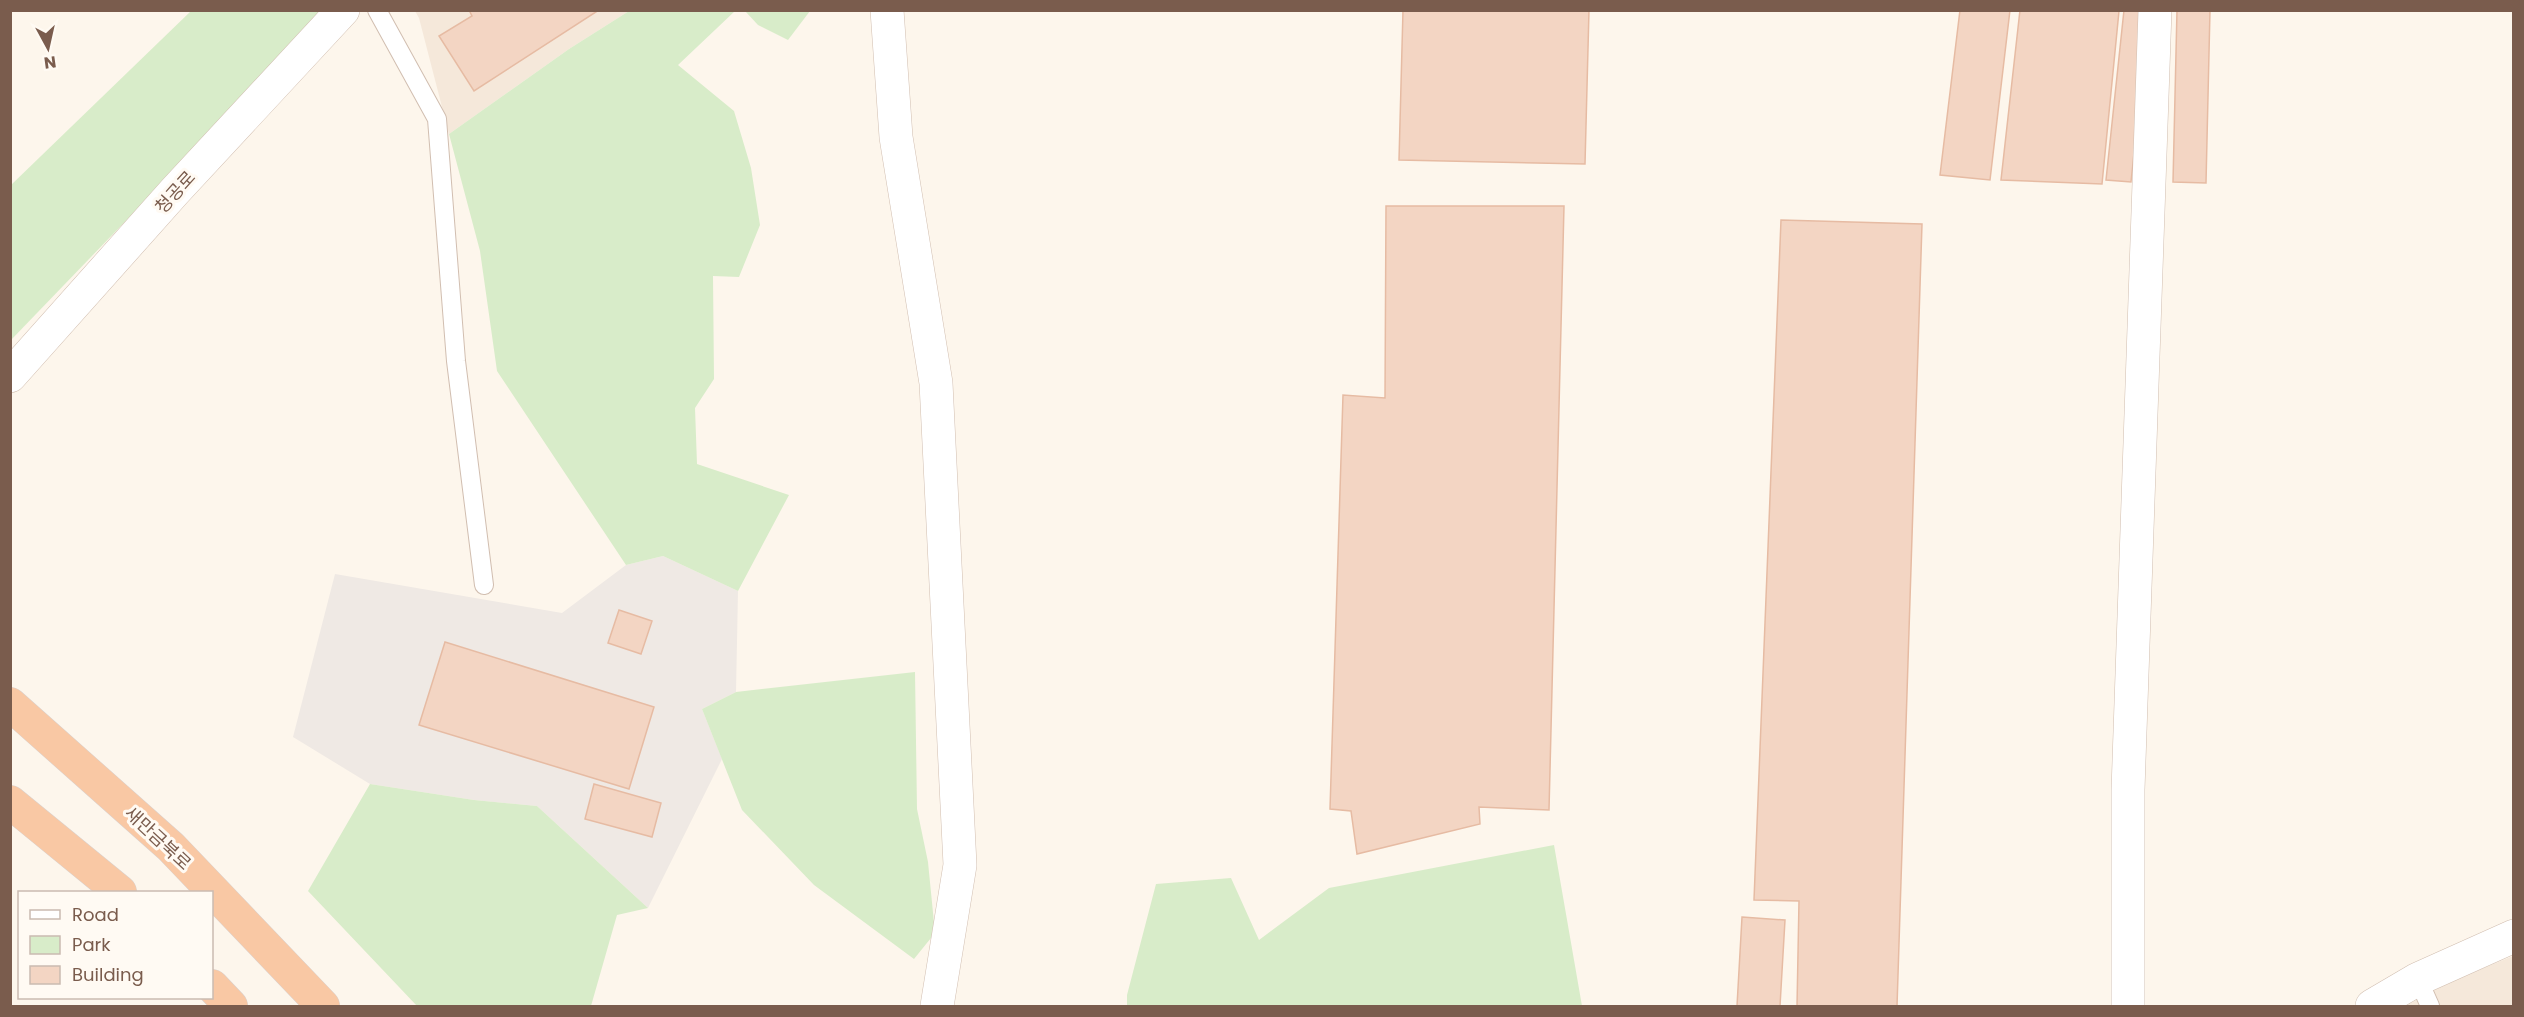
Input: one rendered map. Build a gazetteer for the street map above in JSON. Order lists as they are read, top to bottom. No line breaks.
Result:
{"streets":{"highway":["새만금북로"],"street":["청공로"]},"legend":["Road","Park","Building"],"north":"bottom"}
